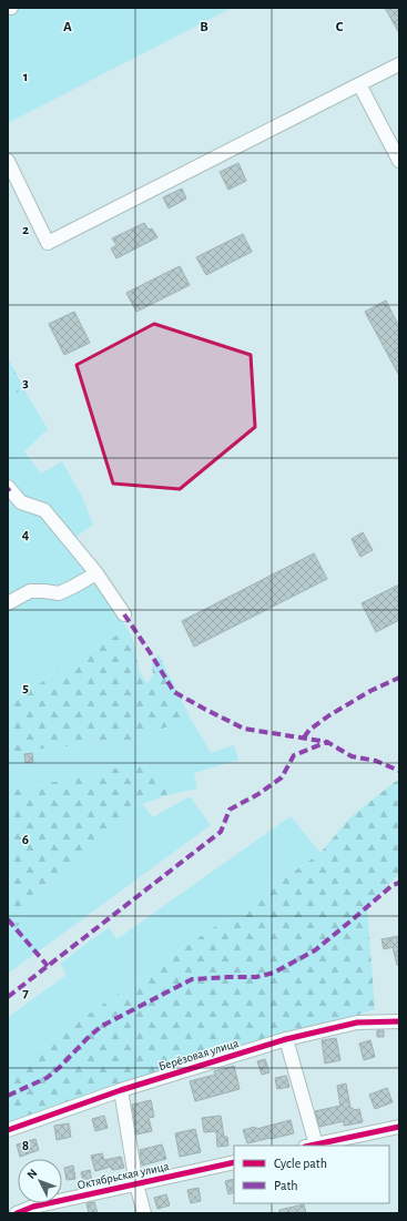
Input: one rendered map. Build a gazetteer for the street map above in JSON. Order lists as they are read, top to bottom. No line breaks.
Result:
{"streets":{"street":["Берёзовая улица","Октябрьская улица"]},"legend":["Cycle path","Path"],"north":"top left","grid":{"columns":["A","B","C"],"rows":["1","2","3","4","5","6","7","8"]}}
